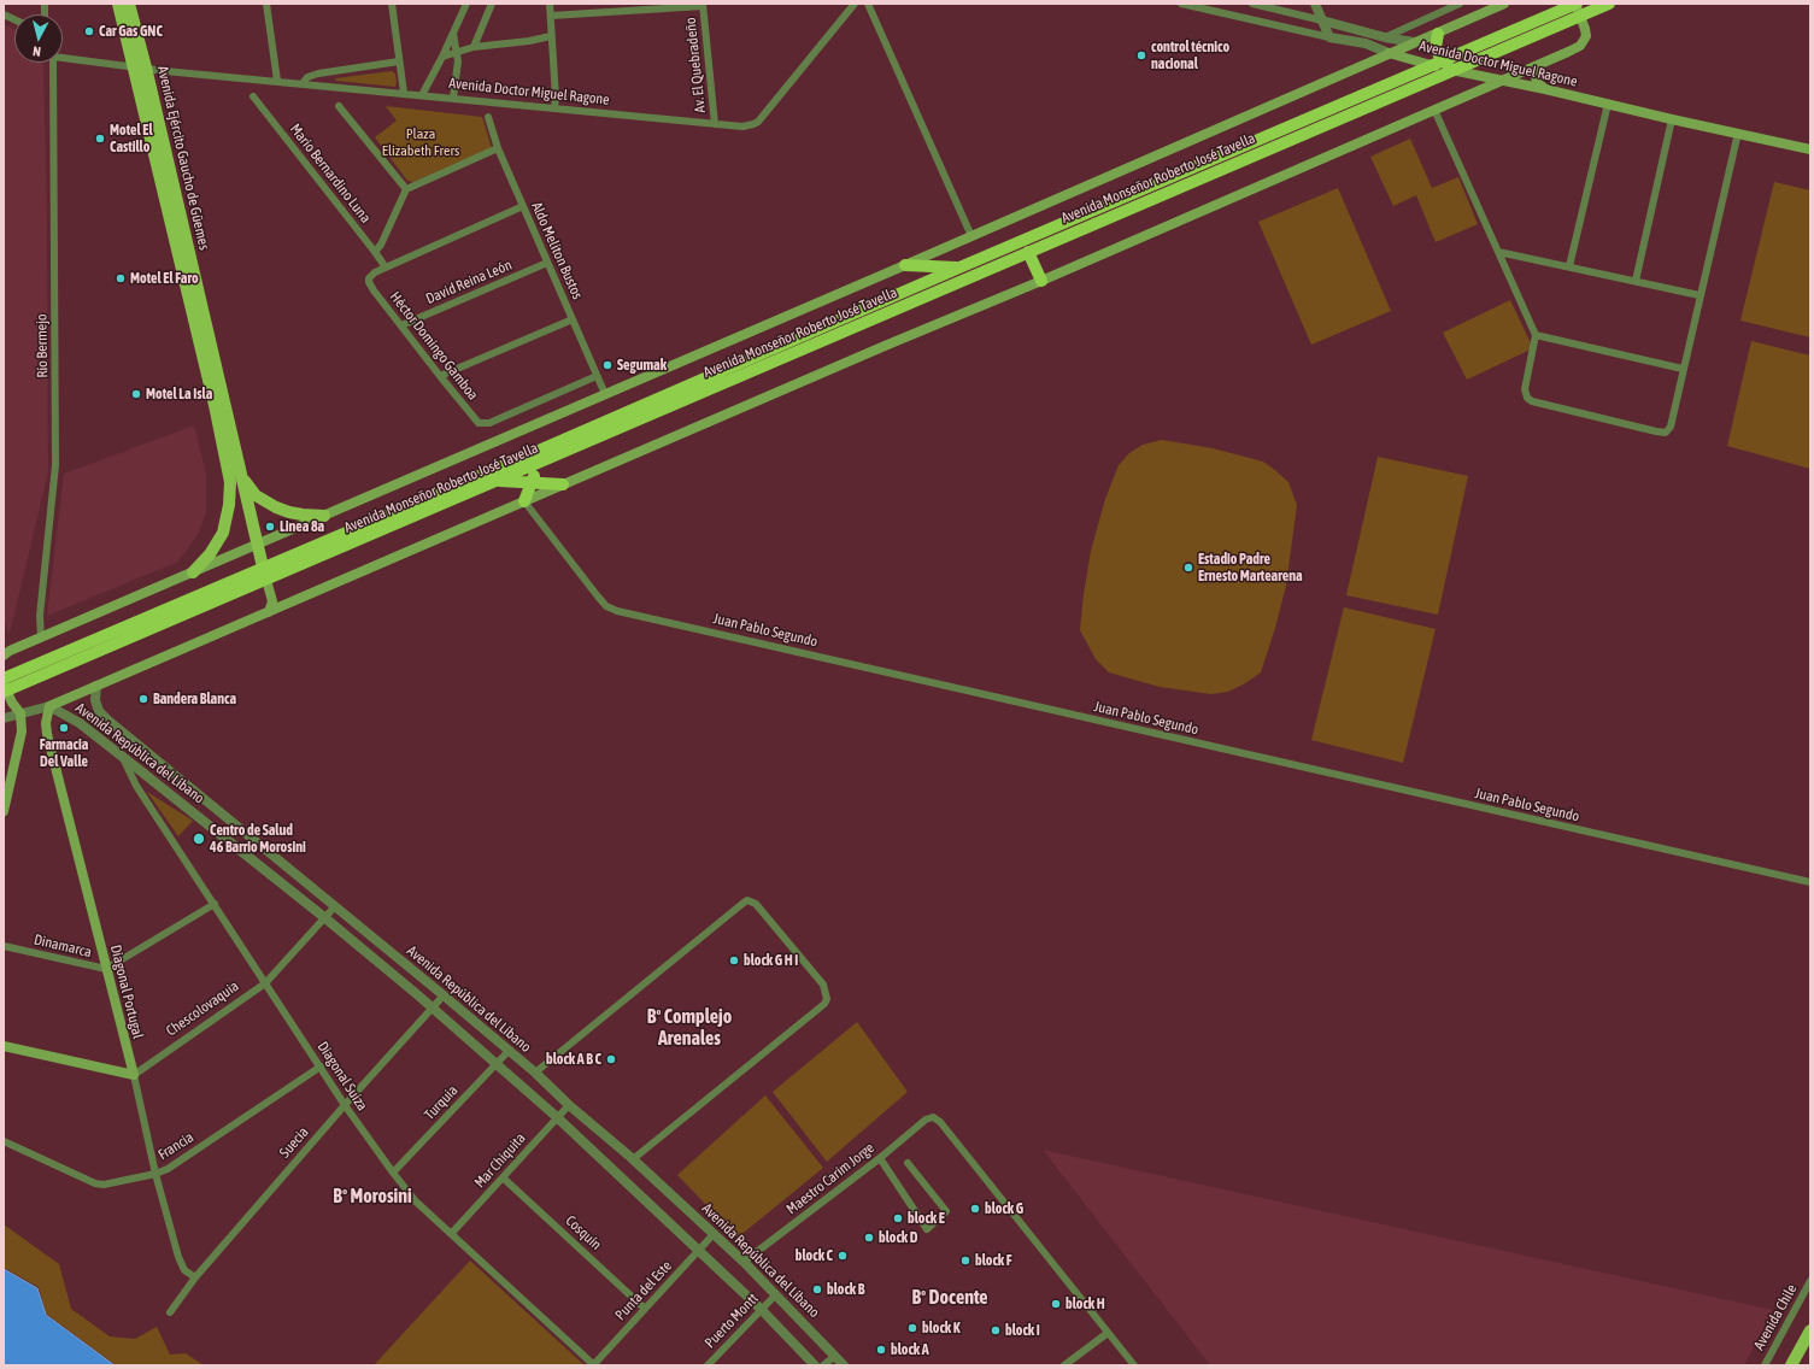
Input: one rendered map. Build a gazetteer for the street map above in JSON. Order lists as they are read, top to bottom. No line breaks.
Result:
{"streets":{"highway":["Avenida Monseñor Roberto José Tavella"],"main road":["Avenida Doctor Miguel Ragone","Avenida Ejército Gaucho de Güemes","Diagonal Portugal"],"street":["Av. El Quebradeño","Mario Bernardino Luna","Aldo Meliton Bustos","David Reina León","Río Bermejo","Héctor Domingo Gamboa","Juan Pablo Segundo","Avenida República del Líbano","Dinamarca","Chescolovaquia","Diagonal Suiza","Turquia","Suecia","Francia","Mar Chiquita","Maestro Carim Jorge","Cosquín","Punta del Este","Avenida Chile","Puerto Montt"]},"crossings":[["Avenida Doctor Miguel Ragone","Av. El Quebradeño"],["Avenida Doctor Miguel Ragone","Avenida Ejército Gaucho de Güemes"],["Avenida Doctor Miguel Ragone","Avenida Monseñor Roberto José Tavella"],["Avenida Ejército Gaucho de Güemes","Avenida Monseñor Roberto José Tavella"],["Mario Bernardino Luna","Héctor Domingo Gamboa"],["Aldo Meliton Bustos","David Reina León"],["Aldo Meliton Bustos","Héctor Domingo Gamboa"],["David Reina León","Héctor Domingo Gamboa"],["Avenida República del Líbano","Diagonal Portugal"],["Avenida República del Líbano","Chescolovaquia"],["Avenida República del Líbano","Diagonal Suiza"],["Avenida República del Líbano","Turquia"],["Avenida República del Líbano","Suecia"],["Avenida República del Líbano","Mar Chiquita"],["Avenida República del Líbano","Maestro Carim Jorge"],["Avenida República del Líbano","Punta del Este"],["Avenida República del Líbano","Puerto Montt"],["Dinamarca","Diagonal Portugal"],["Dinamarca","Diagonal Suiza"],["Diagonal Portugal","Chescolovaquia"],["Diagonal Portugal","Suecia"],["Diagonal Portugal","Francia"],["Chescolovaquia","Diagonal Suiza"],["Diagonal Suiza","Turquia"],["Diagonal Suiza","Suecia"],["Diagonal Suiza","Francia"],["Diagonal Suiza","Mar Chiquita"],["Diagonal Suiza","Punta del Este"],["Mar Chiquita","Cosquín"],["Cosquín","Punta del Este"]],"districts":["Bº Complejo Arenales","Bº Morosini","Bº Docente"],"parks":["Plaza Elizabeth Frers"],"places":["Car Gas GNC","control técnico nacional","Motel El Castillo","Motel El Faro","Segumak","Motel La Isla","Linea 8a","Estadio Padre Ernesto Martearena","Bandera Blanca","Farmacia Del Valle","Centro de Salud 46 Barrio Morosini","block G H I","block A B C","block G","block E","block D","block C","block F","block B","block H","block K","block I","block A"],"north":"bottom"}
